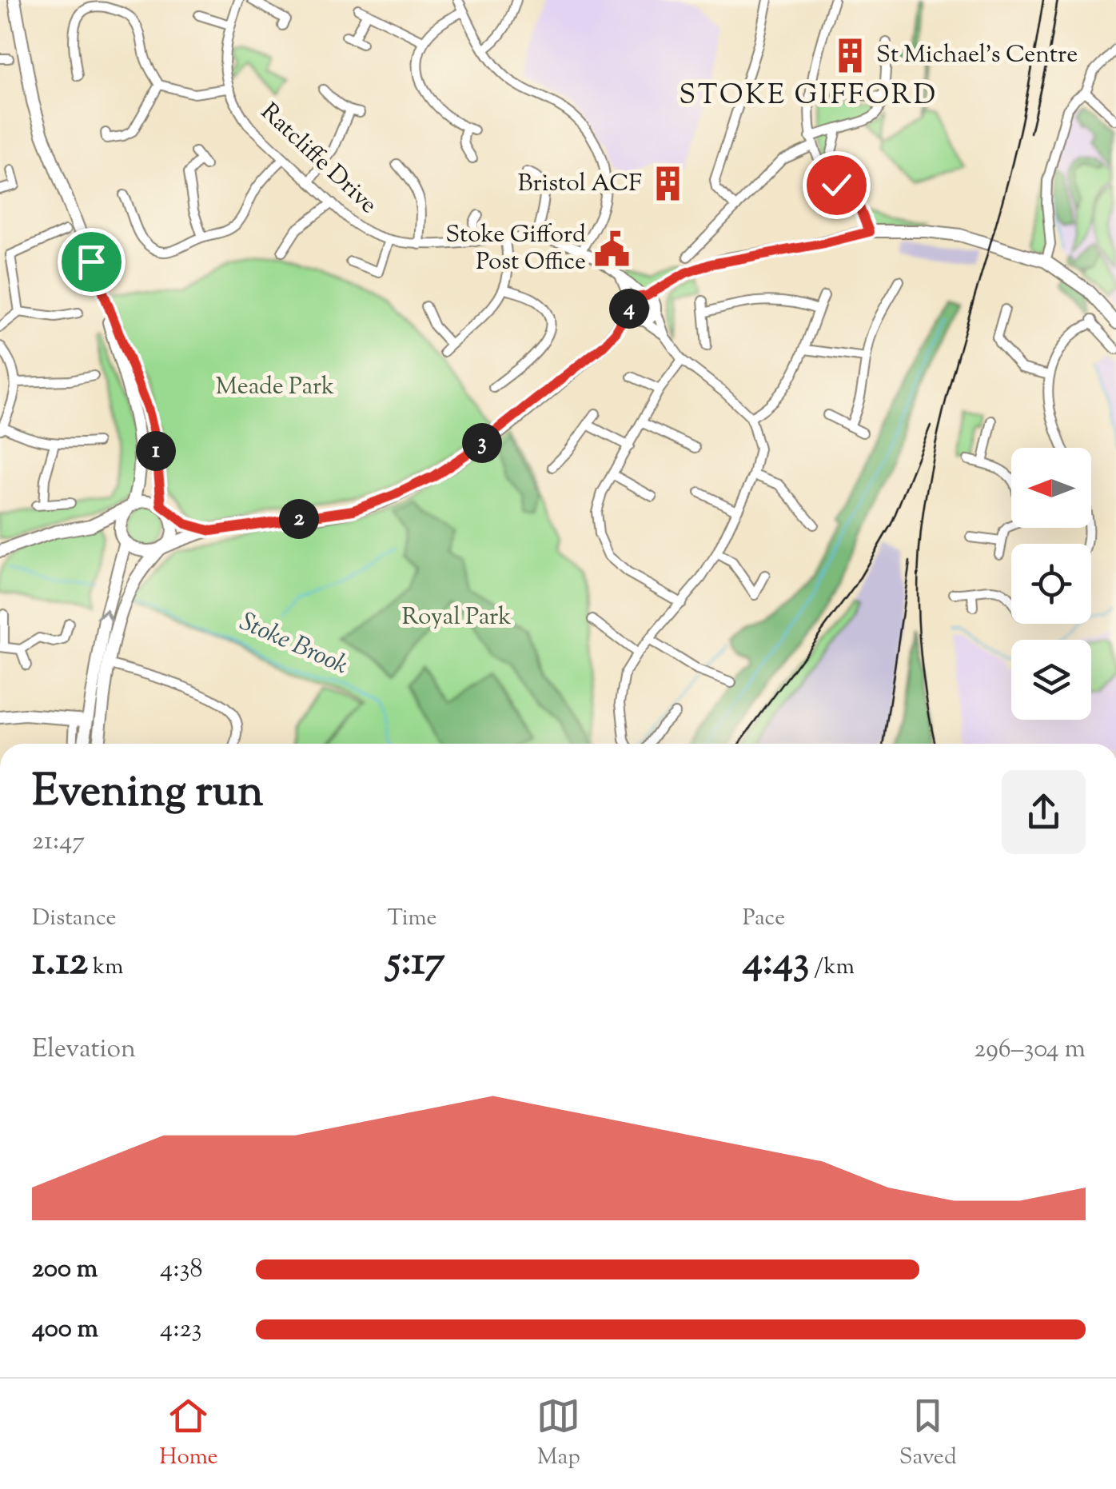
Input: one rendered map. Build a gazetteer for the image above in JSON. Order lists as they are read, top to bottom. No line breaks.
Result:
{"streets":{"street":["Ratcliffe Drive"]},"districts":["STOKE GIFFORD"],"water":["Stoke Brook"],"parks":["Meade Park","Royal Park"],"places":{"building":["St Michael's Centre","Bristol ACF"],"public building":["Stoke Gifford Post Office"]},"north":"left","page":{"pins":["4","3","1","2"],"heading":["Evening run","21:47"],"stats":[["Distance","1.12 km"],["Time","5:17"],["Pace","4:43 /km"]],"chart":["Elevation","296–304 m"],"list":[{"name":"200 m","note":"4:38"},{"name":"400 m","note":"4:23"}],"tabs":["Home","Map","Saved"]}}
